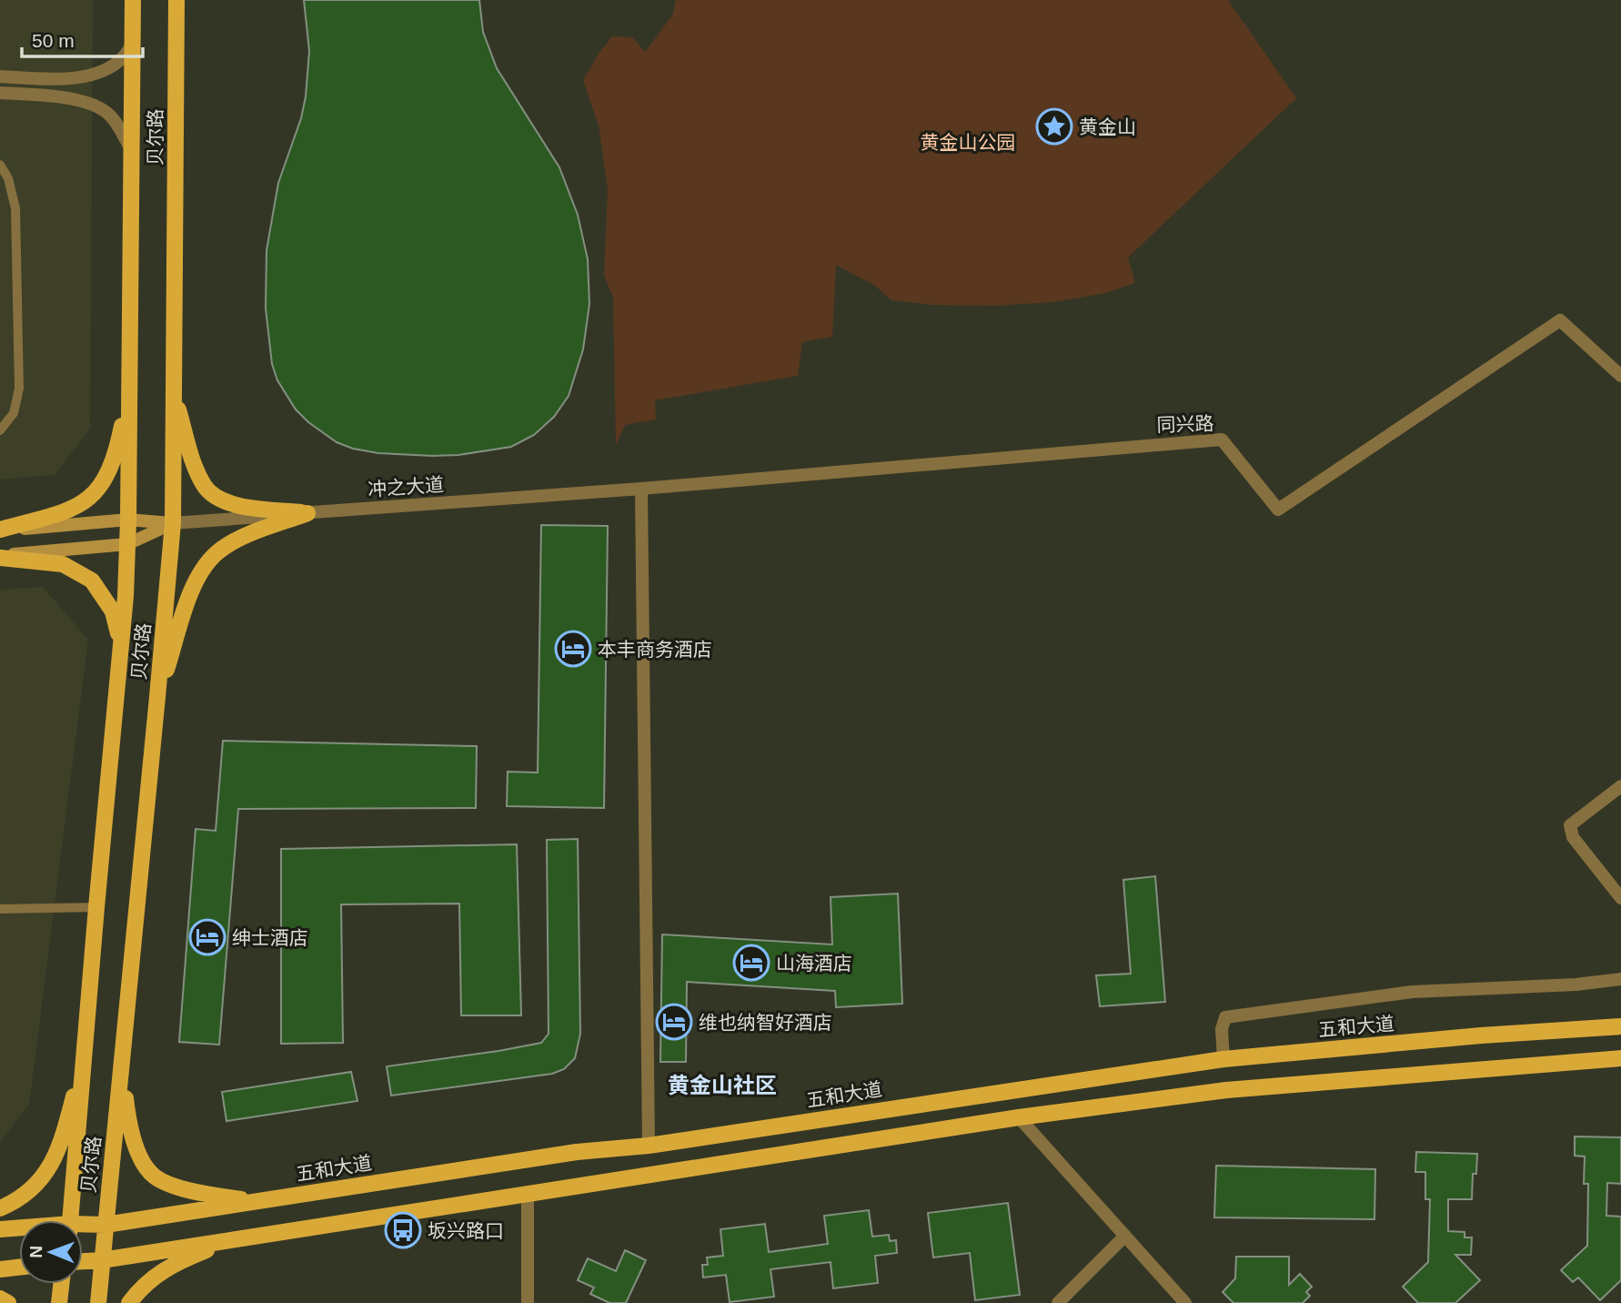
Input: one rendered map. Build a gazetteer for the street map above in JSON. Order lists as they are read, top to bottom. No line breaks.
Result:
{"streets":{"main road":["贝尔路","冲之大道","五和大道"],"street":["同兴路"]},"crossings":[["贝尔路","冲之大道"],["贝尔路","五和大道"],["同兴路","冲之大道"]],"districts":["黄金山社区"],"parks":["黄金山公园"],"places":{"place":["黄金山"],"hotel":["本丰商务酒店","绅士酒店","山海酒店","维也纳智好酒店"],"bus stop":["坂兴路口"]},"scale_bar":"50 m","north":"left"}
